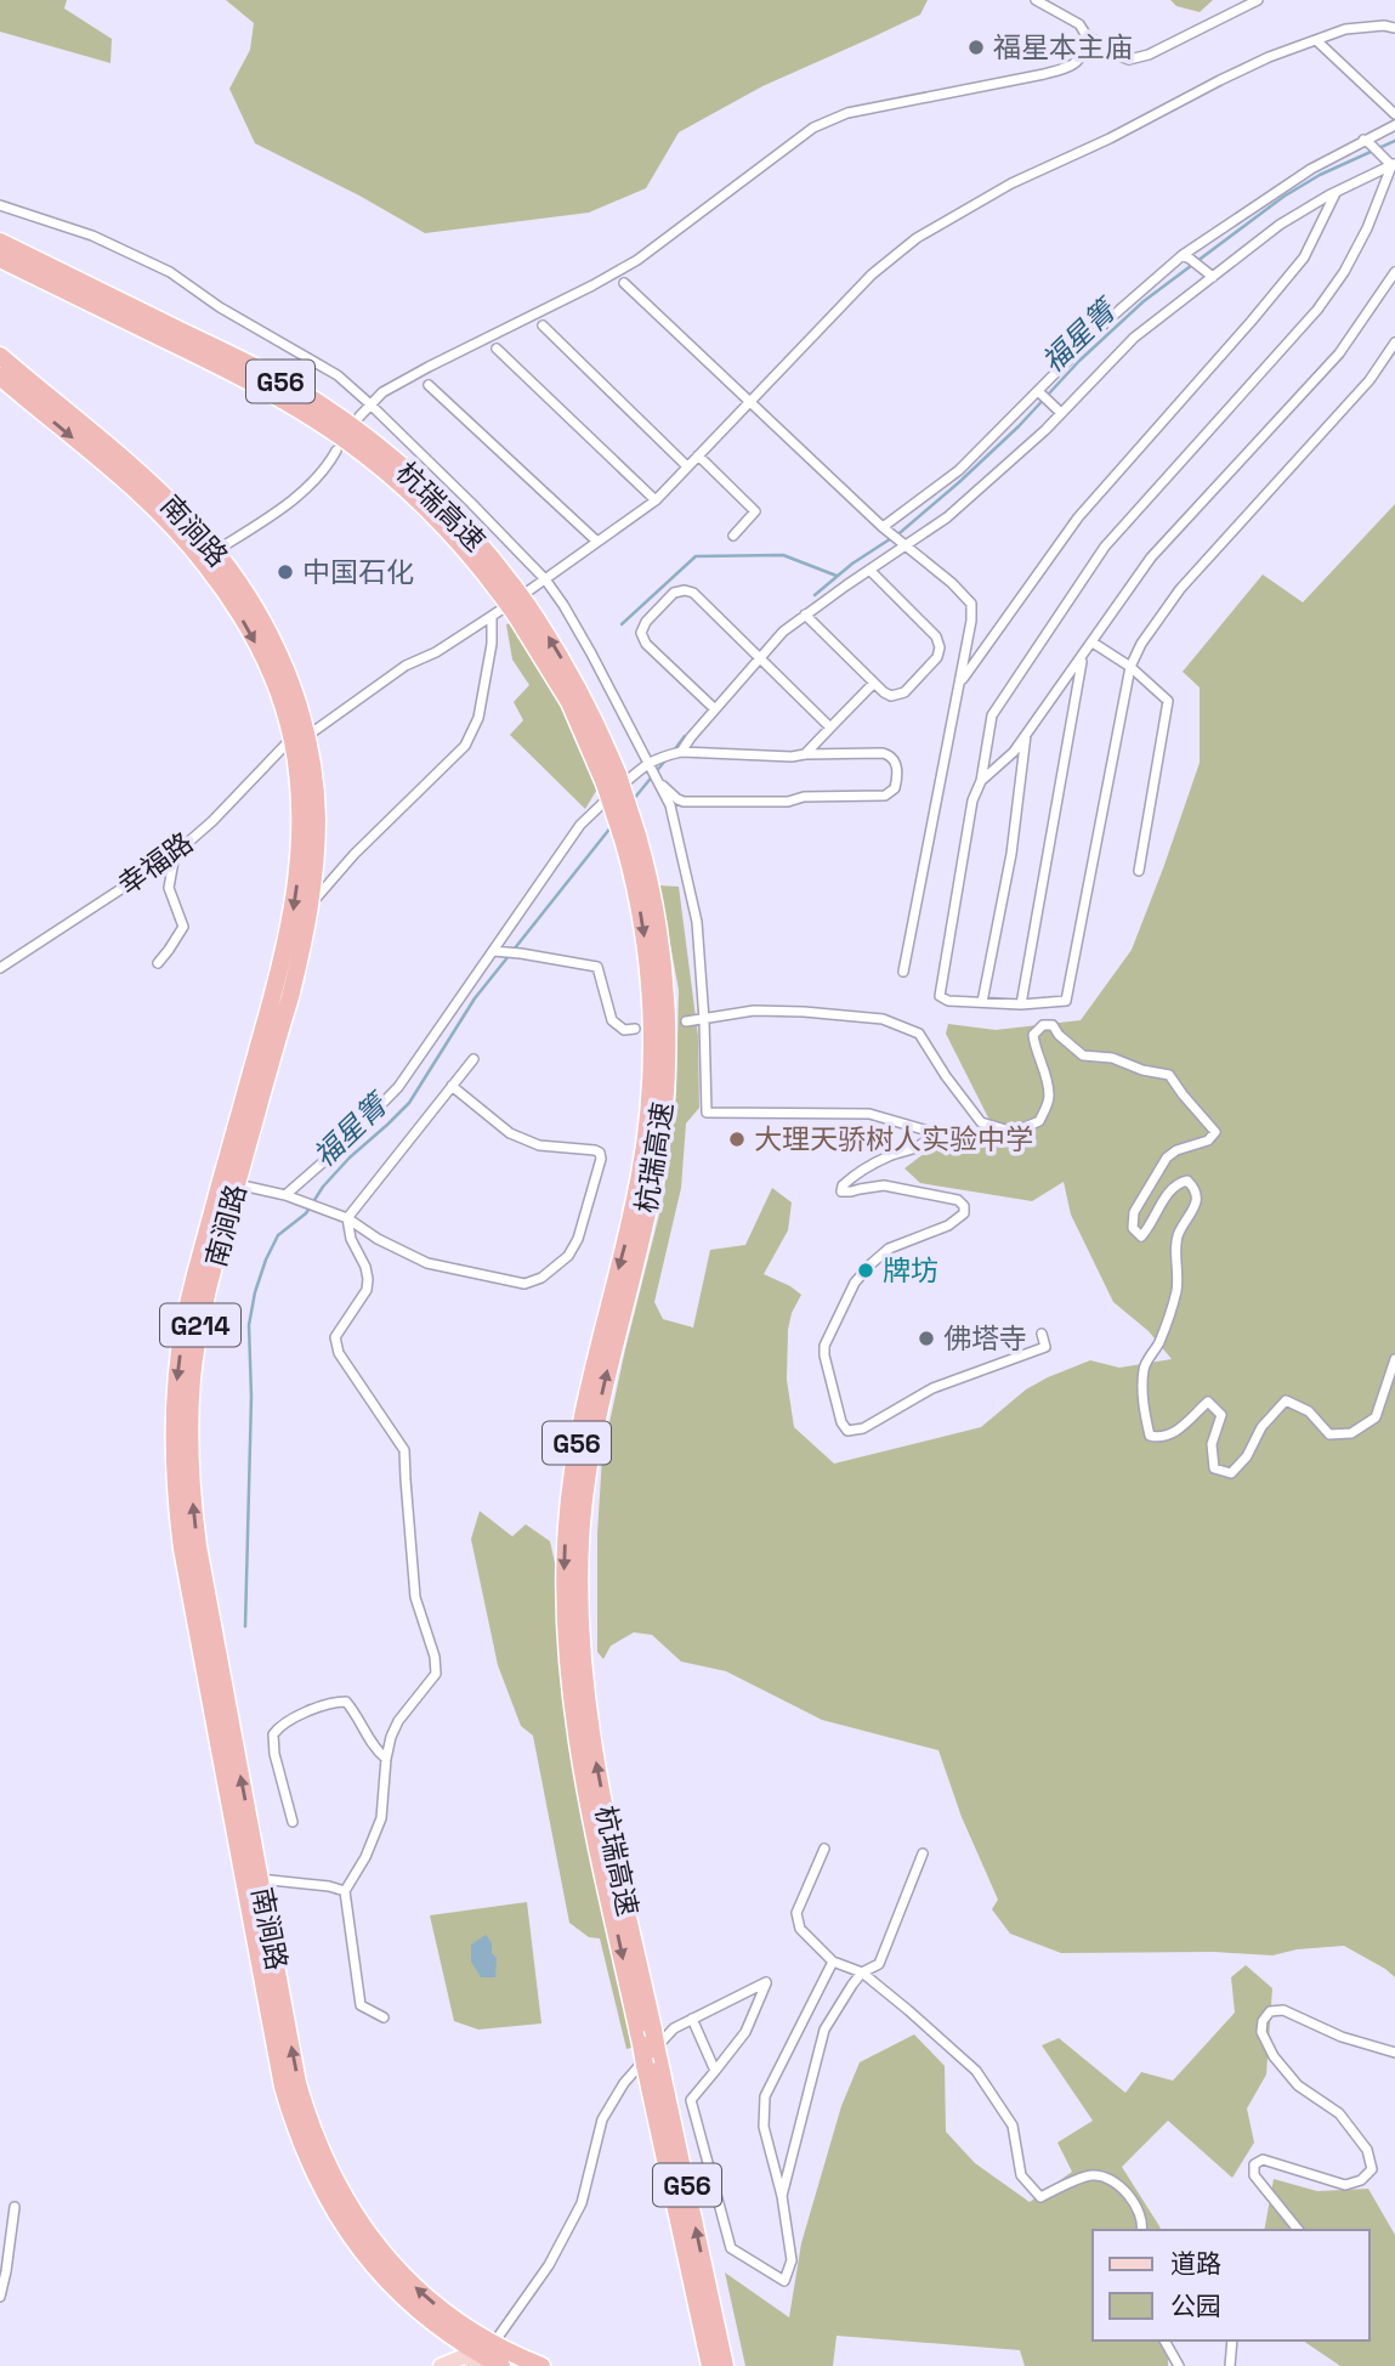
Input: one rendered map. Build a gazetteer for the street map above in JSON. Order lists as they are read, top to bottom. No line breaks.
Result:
{"streets":{"highway":["G56","杭瑞高速","南涧路","G214"],"street":["幸福路"]},"crossings":[["南涧路","幸福路"],["南涧路","G214"]],"water":["福星箐"],"places":["福星本主庙","中国石化","大理天骄树人实验中学","牌坊","佛塔寺"],"legend":["道路","公园"]}
